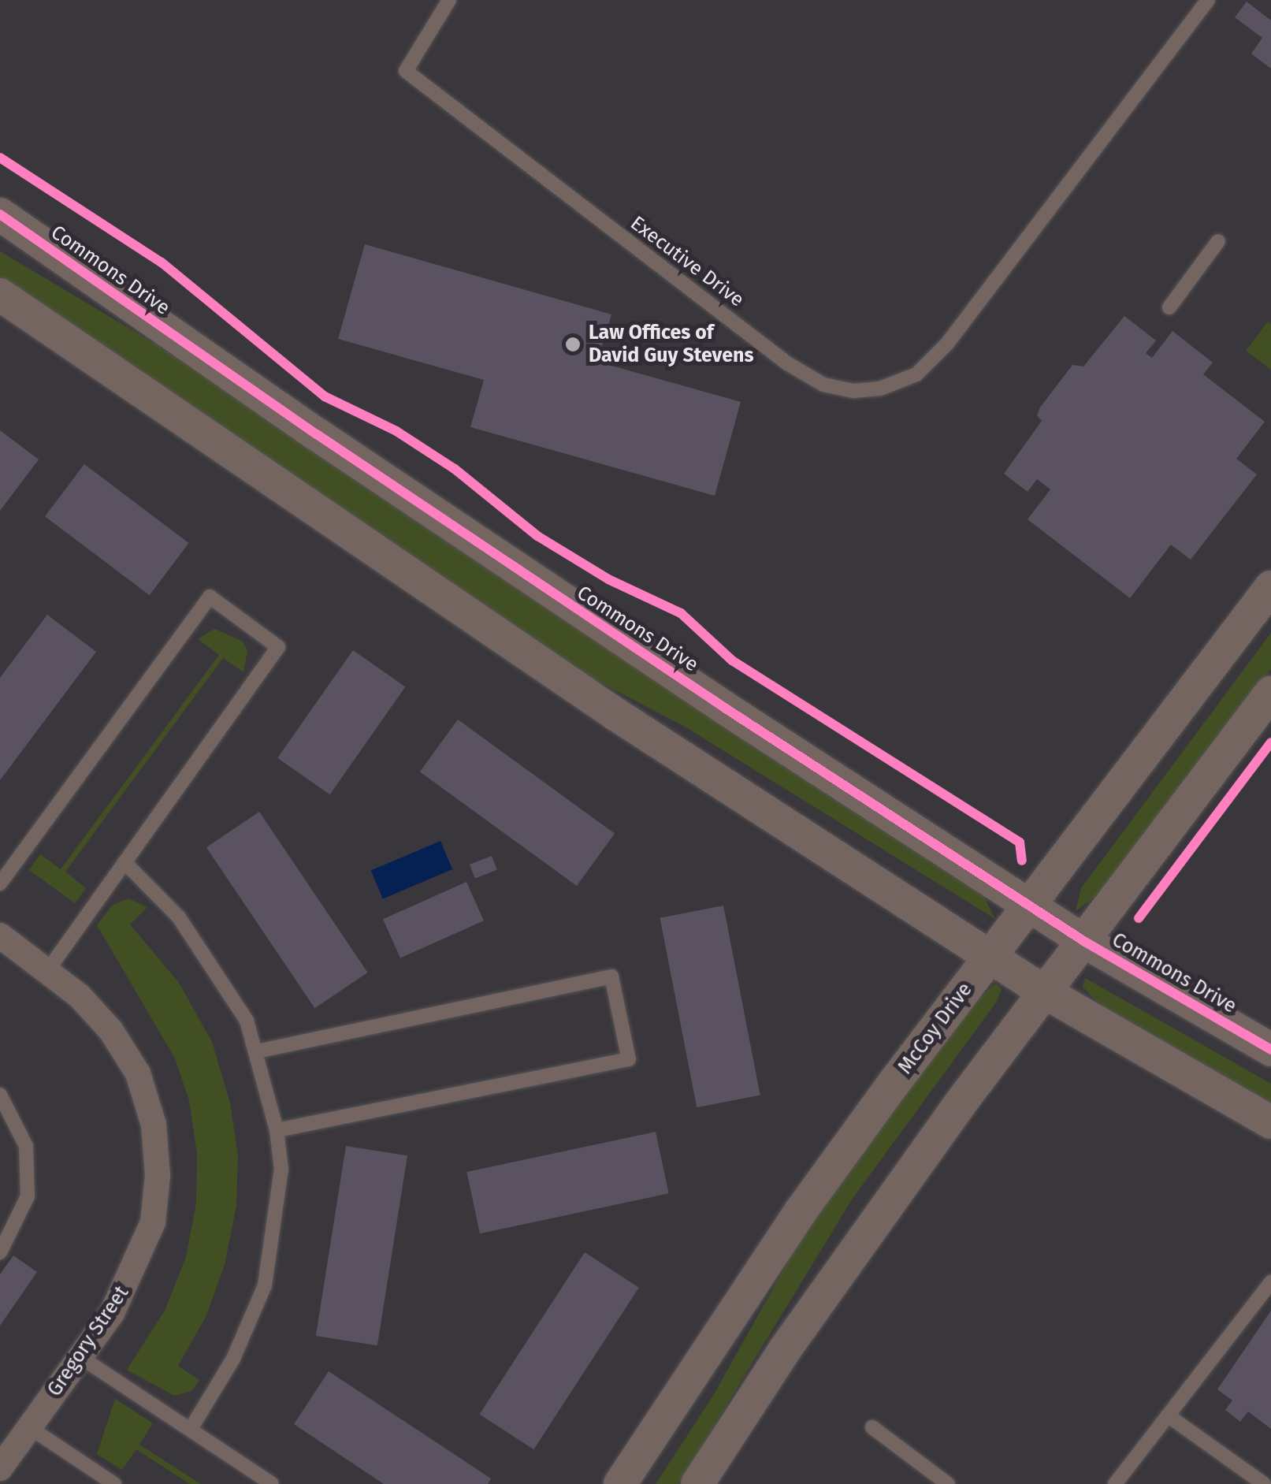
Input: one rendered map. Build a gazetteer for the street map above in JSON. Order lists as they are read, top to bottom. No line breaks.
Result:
{"streets":{"street":["Commons Drive","McCoy Drive","Gregory Street"],"lane":["Executive Drive"]},"crossings":[["Commons Drive","McCoy Drive"]],"places":["Law Offices of David Guy Stevens"]}
